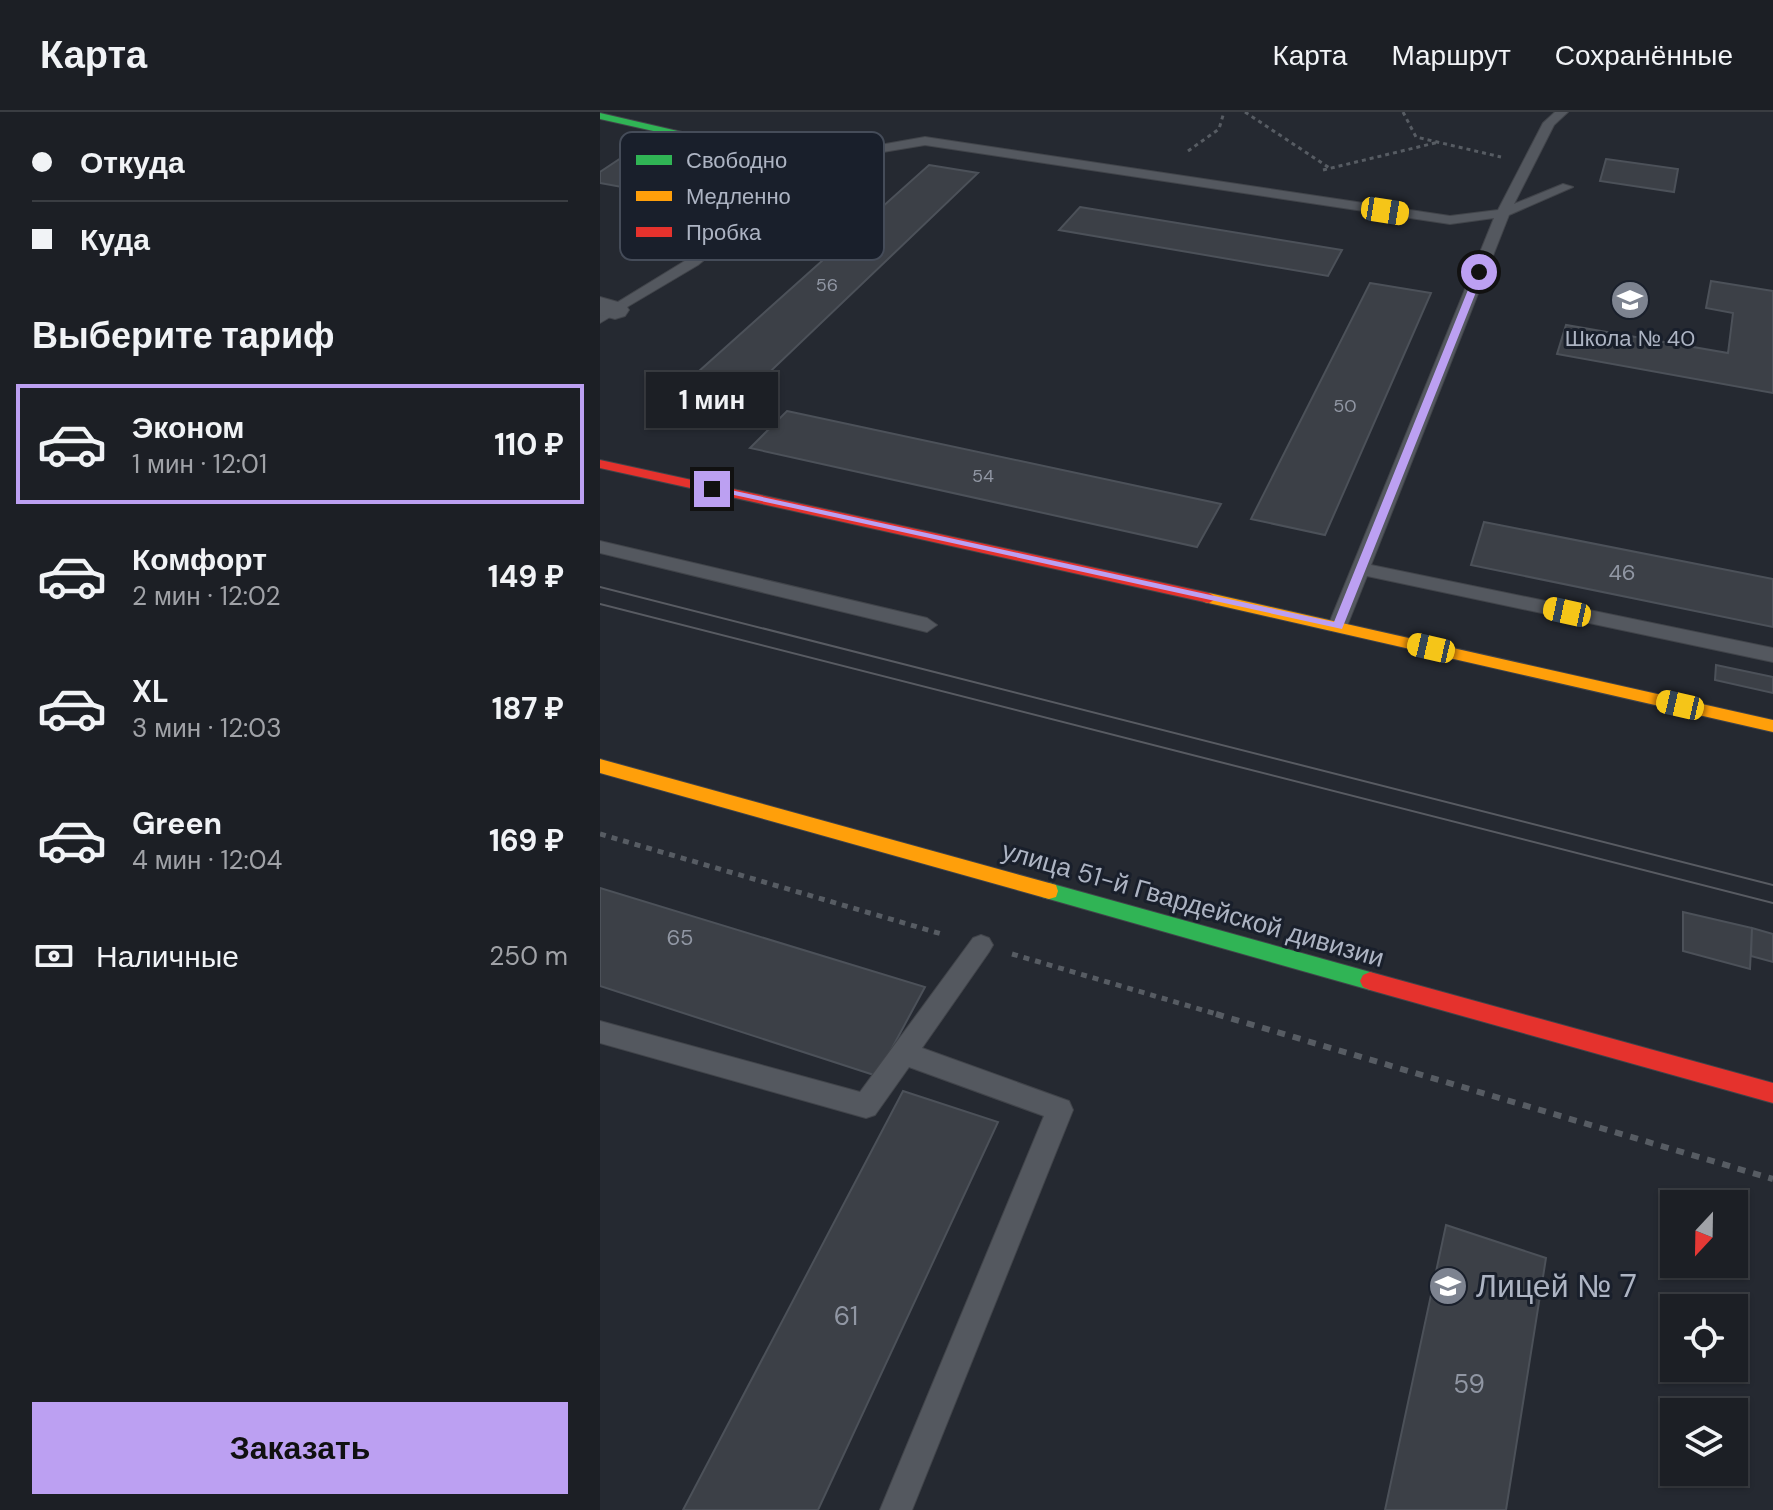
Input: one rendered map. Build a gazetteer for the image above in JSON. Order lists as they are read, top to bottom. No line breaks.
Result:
{"streets":{"main road":["улица 51-й Гвардейской дивизии"]},"places":{"school or university":["Школа № 40","Лицей № 7"]},"house_numbers":["56","50","54","46","65","61","59"],"legend":["Свободно","Медленно","Пробка"],"north":"bottom","page":{"header":"Карта","nav":["Карта","Маршрут","Сохранённые"],"banner":["Откуда","Куда"],"heading":"Выберите тариф","bubble":"1 мин","list":[{"name":"Эконом","note":"1 мин · 12:01","value":"110 ₽"},{"name":"Комфорт","note":"2 мин · 12:02","value":"149 ₽"},{"name":"XL","note":"3 мин · 12:03","value":"187 ₽"},{"name":"Green","note":"4 мин · 12:04","value":"169 ₽"}],"pay":["Наличные","250 m"],"buttons":"Заказать"}}
